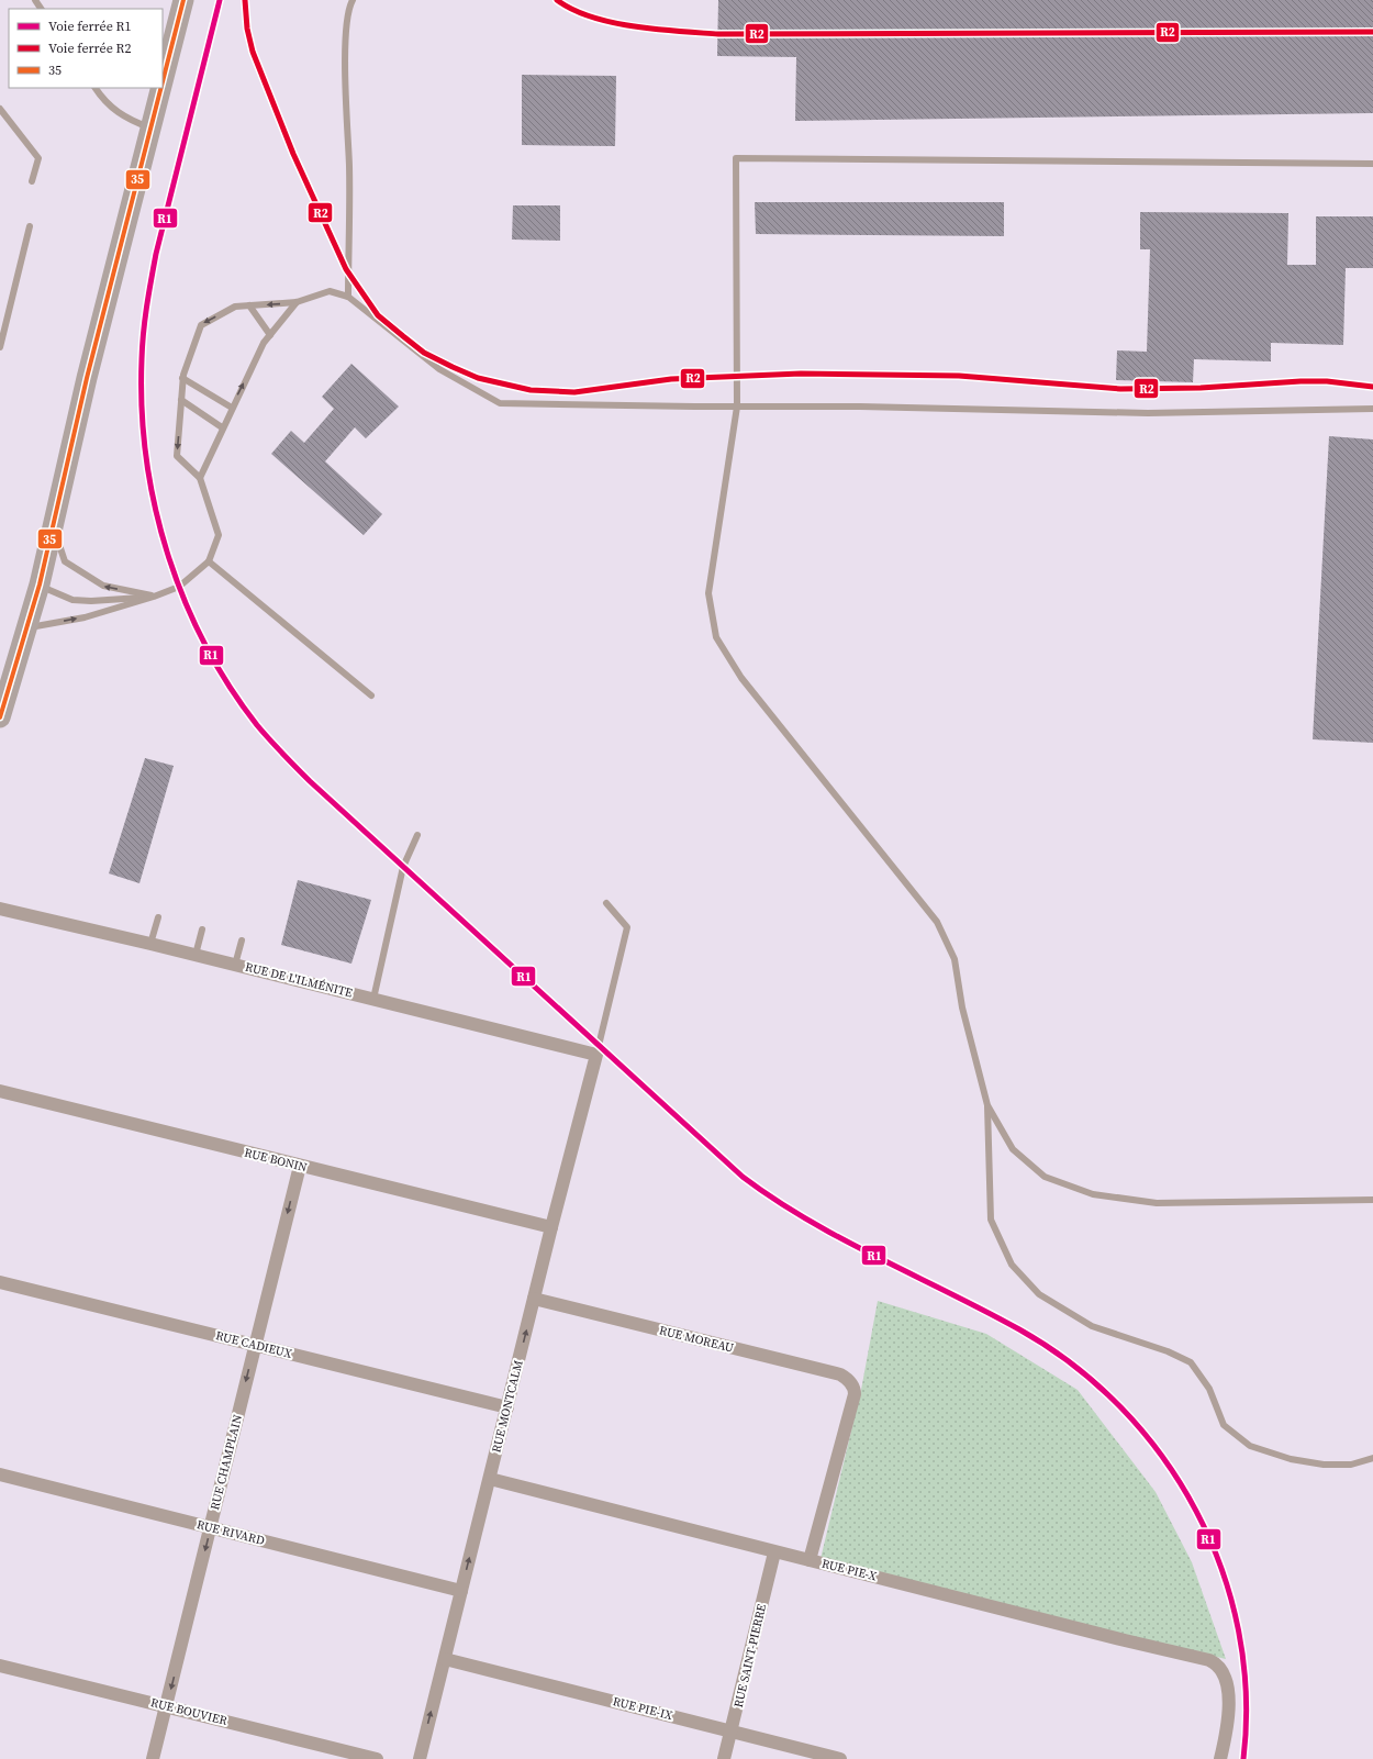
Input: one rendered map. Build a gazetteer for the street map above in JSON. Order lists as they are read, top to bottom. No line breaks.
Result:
{"streets":{"street":["RUE DE L'ILMÉNITE","RUE BONIN","RUE MOREAU","RUE CADIEUX","RUE MONTCALM","RUE CHAMPLAIN","RUE RIVARD","RUE PIE-X","RUE SAINT-PIERRE","RUE PIE-IX","RUE BOUVIER"]},"crossings":[["RUE DE L'ILMÉNITE","RUE MONTCALM"],["RUE BONIN","RUE MONTCALM"],["RUE BONIN","RUE CHAMPLAIN"],["RUE MOREAU","RUE MONTCALM"],["RUE MOREAU","RUE PIE-X"],["RUE CADIEUX","RUE MONTCALM"],["RUE CADIEUX","RUE CHAMPLAIN"],["RUE MONTCALM","RUE RIVARD"],["RUE MONTCALM","RUE PIE-X"],["RUE MONTCALM","RUE PIE-IX"],["RUE CHAMPLAIN","RUE RIVARD"],["RUE CHAMPLAIN","RUE BOUVIER"],["RUE PIE-X","RUE SAINT-PIERRE"],["RUE SAINT-PIERRE","RUE PIE-IX"]],"one_way":["RUE MONTCALM","RUE CHAMPLAIN"],"lines":["rail line R1","rail line R2","transit line 35"],"legend":["Voie ferrée R1","Voie ferrée R2","35"]}
